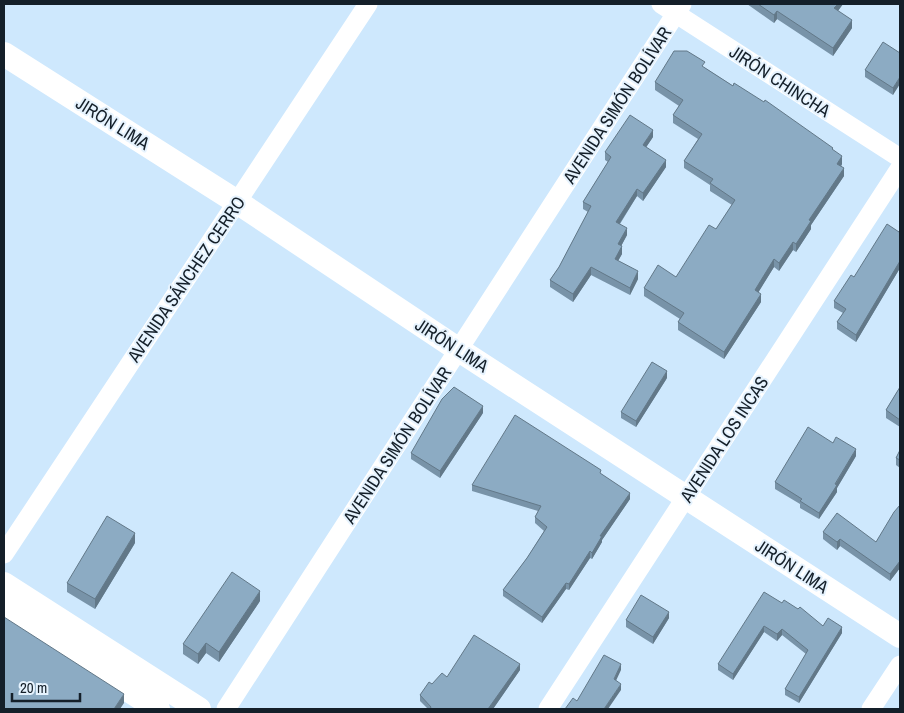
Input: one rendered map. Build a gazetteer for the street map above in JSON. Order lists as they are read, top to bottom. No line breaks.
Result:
{"streets":{"street":["JIRÓN CHINCHA","AVENIDA SIMÓN BOLÍVAR","JIRÓN LIMA","AVENIDA SÁNCHEZ CERRO","AVENIDA LOS INCAS"]},"crossings":[["JIRÓN CHINCHA","AVENIDA SIMÓN BOLÍVAR"],["AVENIDA SIMÓN BOLÍVAR","JIRÓN LIMA"],["JIRÓN LIMA","AVENIDA SÁNCHEZ CERRO"],["JIRÓN LIMA","AVENIDA LOS INCAS"]],"scale_bar":"20 m"}
